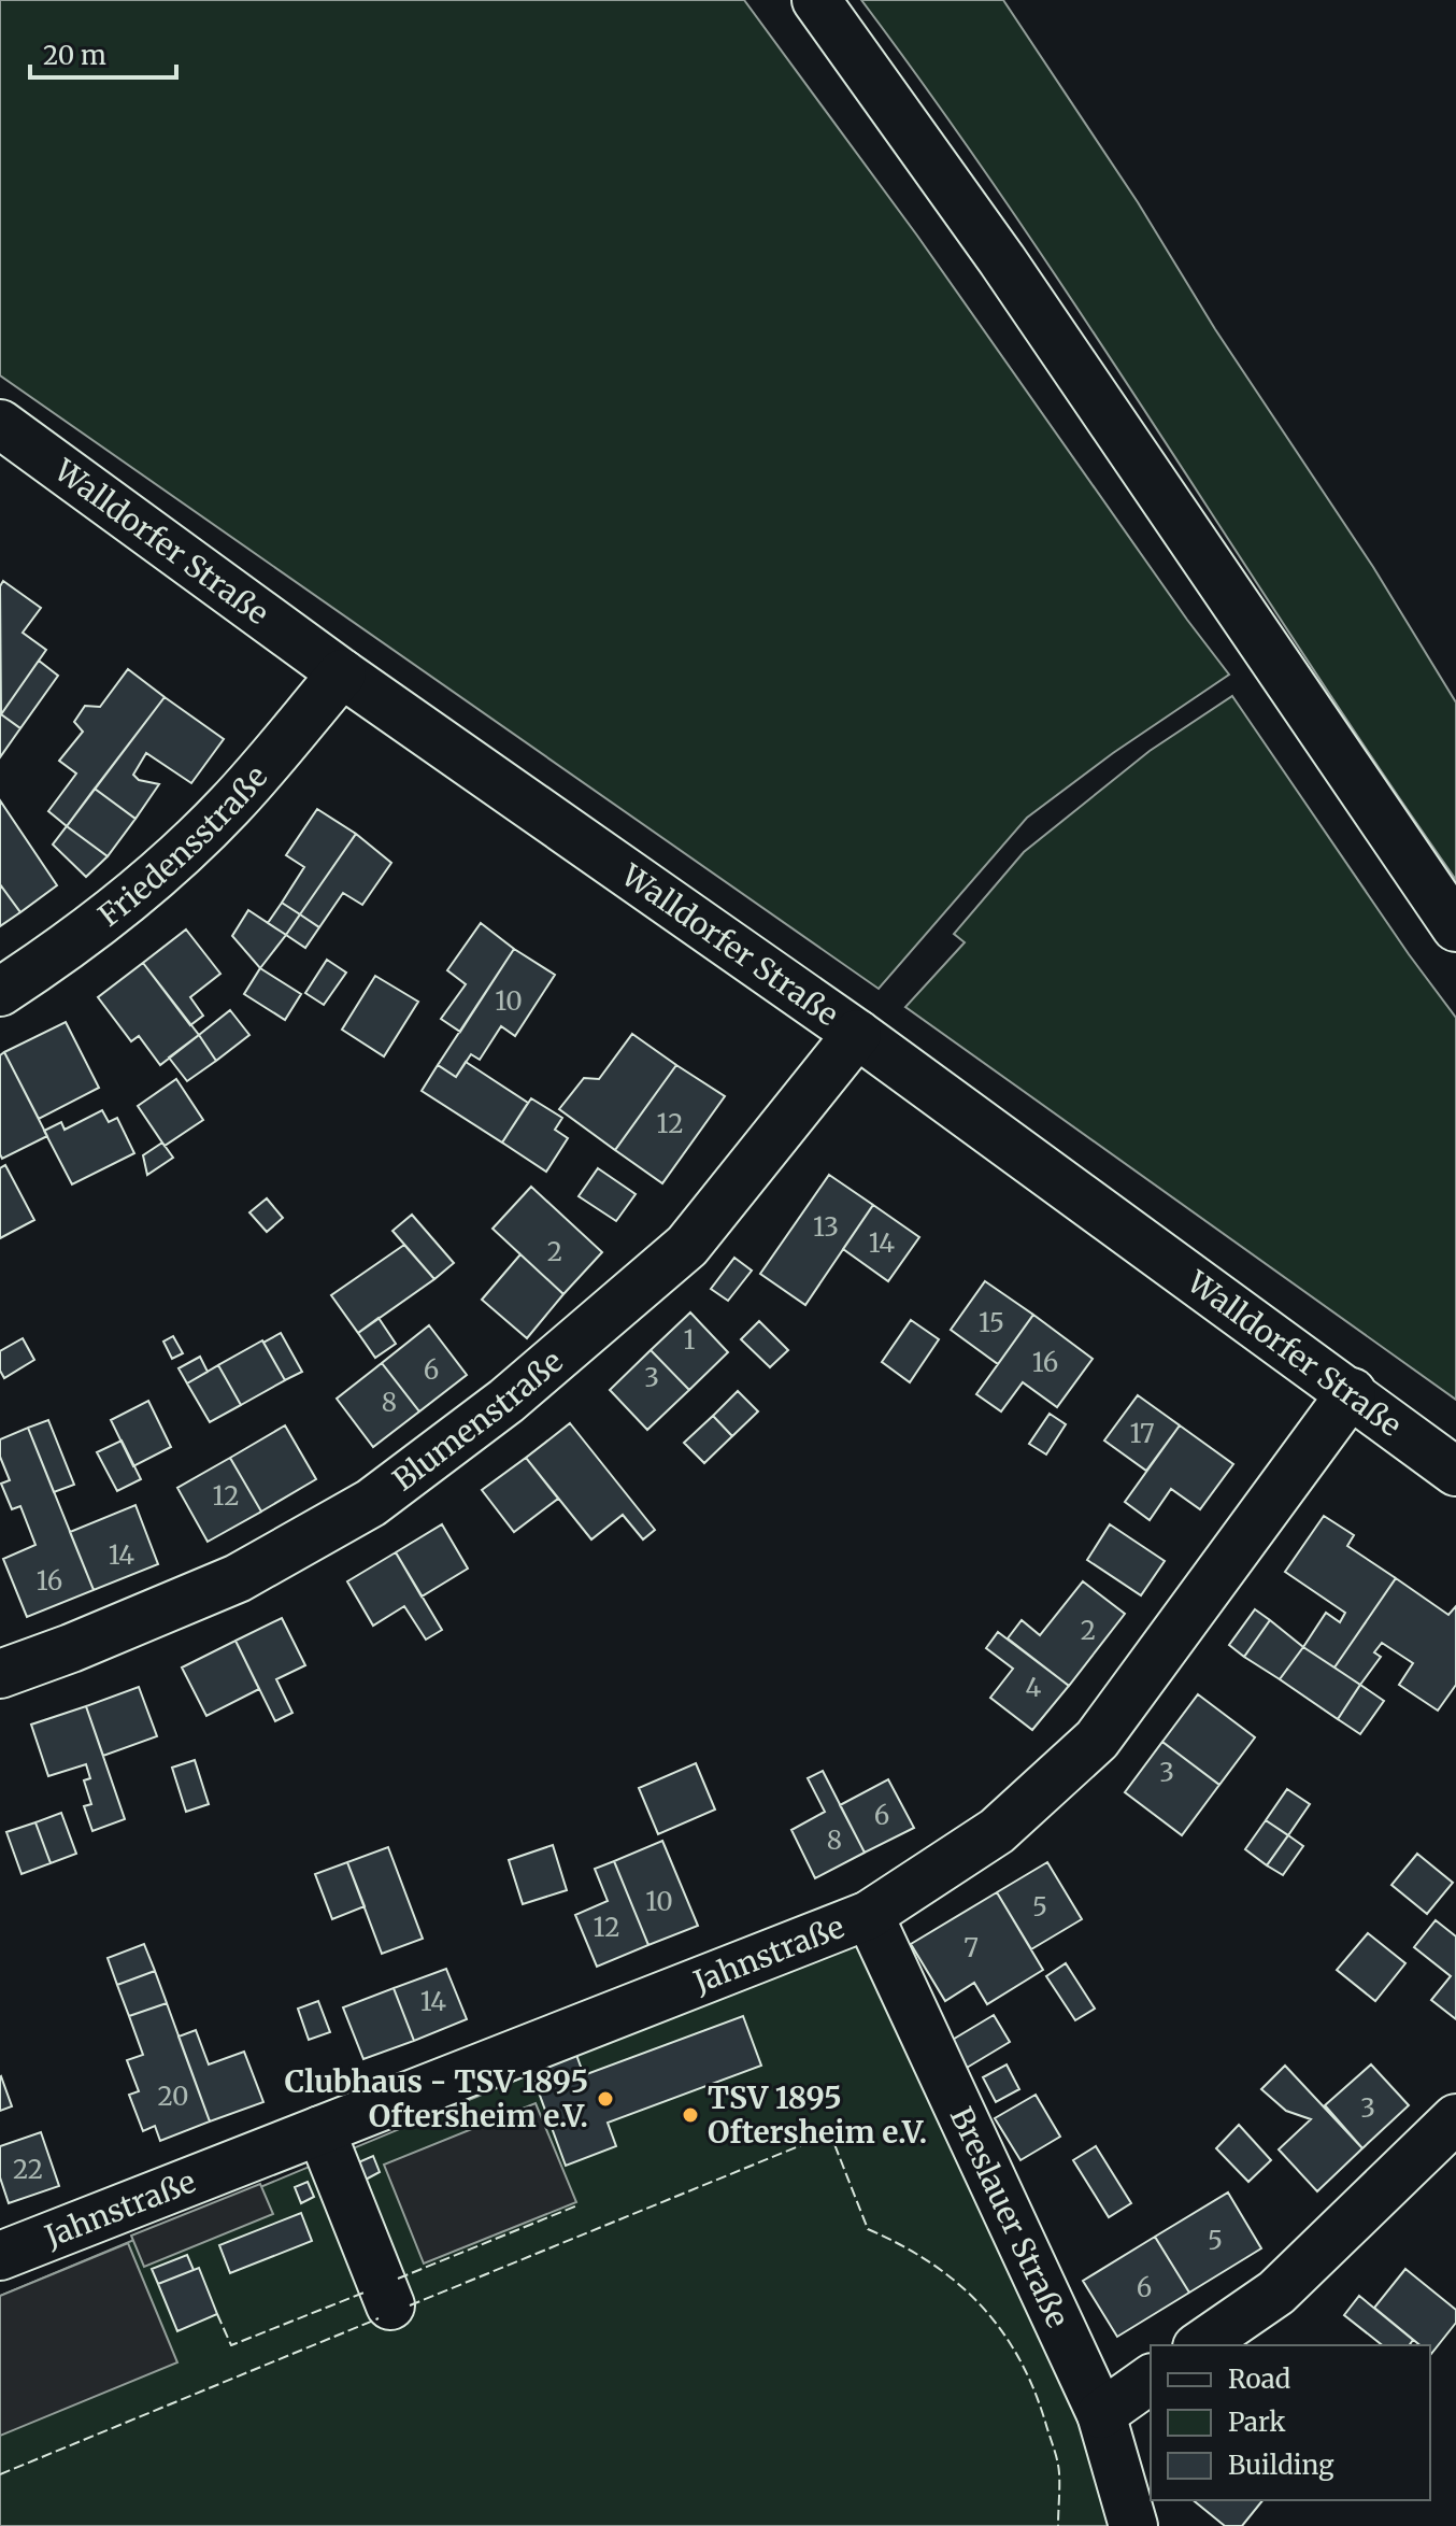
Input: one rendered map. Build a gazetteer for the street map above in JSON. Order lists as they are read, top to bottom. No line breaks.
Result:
{"streets":{"street":["Walldorfer Straße","Friedensstraße","Blumenstraße","Jahnstraße","Breslauer Straße"]},"crossings":[["Walldorfer Straße","Friedensstraße"],["Walldorfer Straße","Blumenstraße"],["Walldorfer Straße","Jahnstraße"],["Jahnstraße","Breslauer Straße"]],"places":["Clubhaus - TSV 1895 Oftersheim e.V.","TSV 1895 Oftersheim e.V."],"house_numbers":["10","12","13","14","2","15","1","16","6","3","8","17","12","14","16","2","4","3","6","8","10","5","12","7","14","20","3","22","5","6"],"legend":["Road","Park","Building"],"scale_bar":"20 m"}
